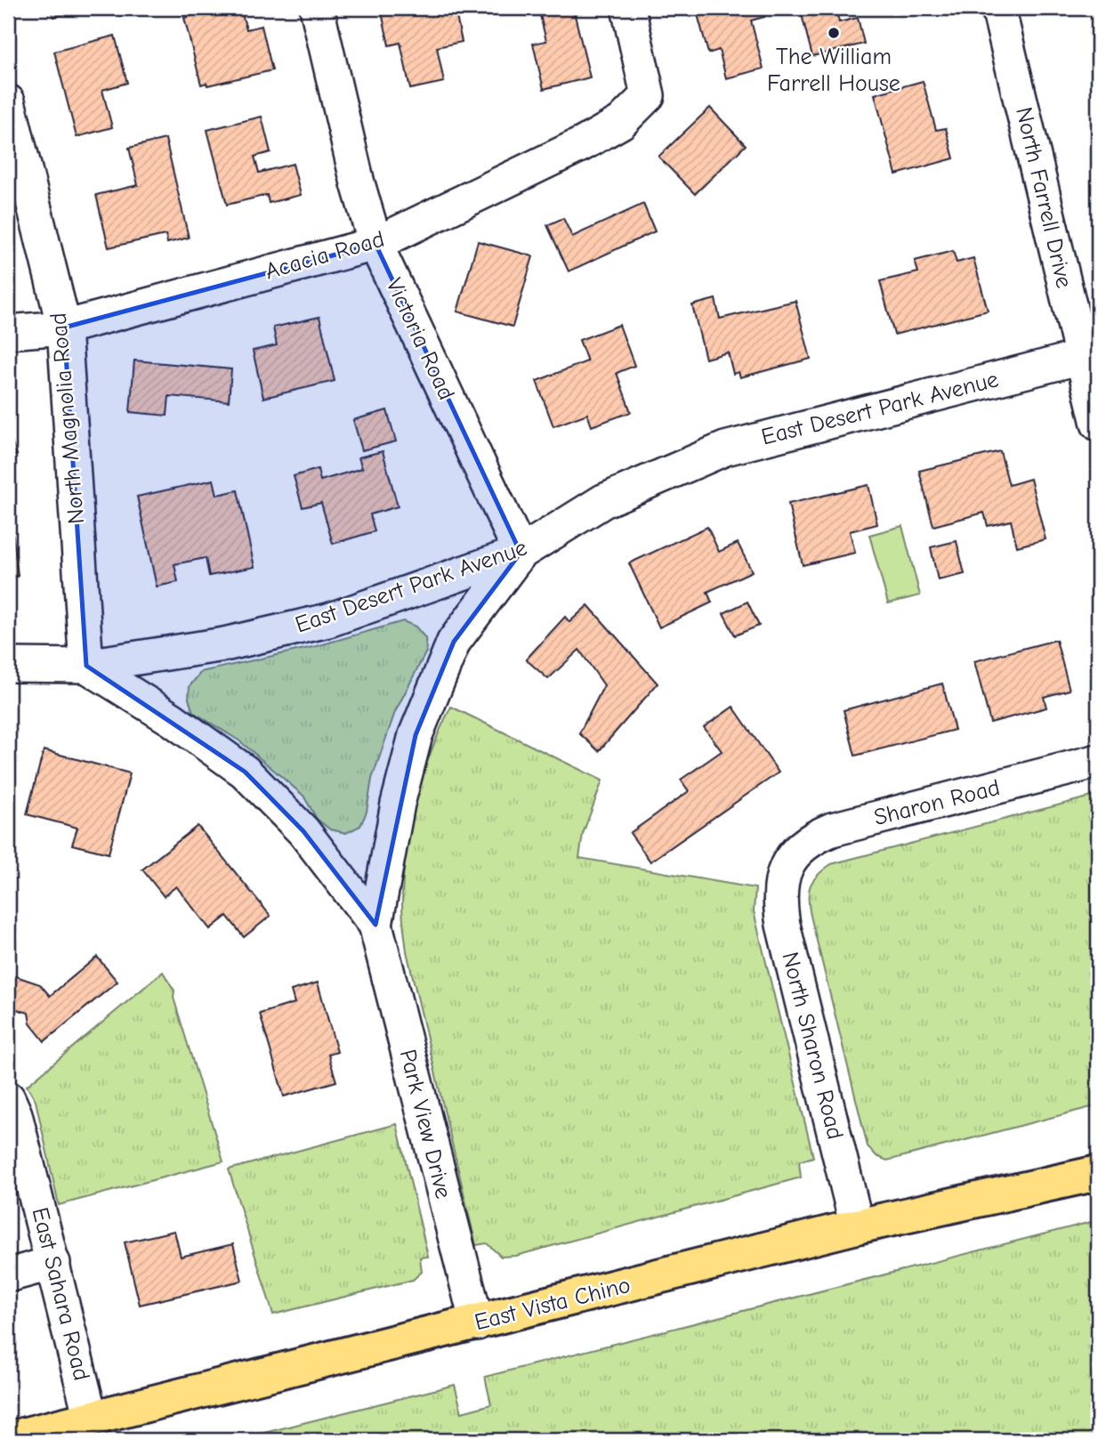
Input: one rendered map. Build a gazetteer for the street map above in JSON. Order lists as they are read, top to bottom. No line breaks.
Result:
{"streets":{"main road":["East Vista Chino"],"street":["North Farrell Drive","Acacia Road","Victoria Road","East Desert Park Avenue","North Magnolia Road","Sharon Road","North Sharon Road","Park View Drive","East Sahara Road"]},"crossings":[["North Farrell Drive","East Desert Park Avenue"],["Acacia Road","Victoria Road"],["Acacia Road","North Magnolia Road"],["Victoria Road","East Desert Park Avenue"],["Victoria Road","Park View Drive"],["East Desert Park Avenue","North Magnolia Road"],["East Desert Park Avenue","Park View Drive"],["North Magnolia Road","Park View Drive"],["Sharon Road","North Sharon Road"],["North Sharon Road","East Vista Chino"],["Park View Drive","East Vista Chino"],["East Sahara Road","East Vista Chino"]],"places":["The William Farrell House"]}
